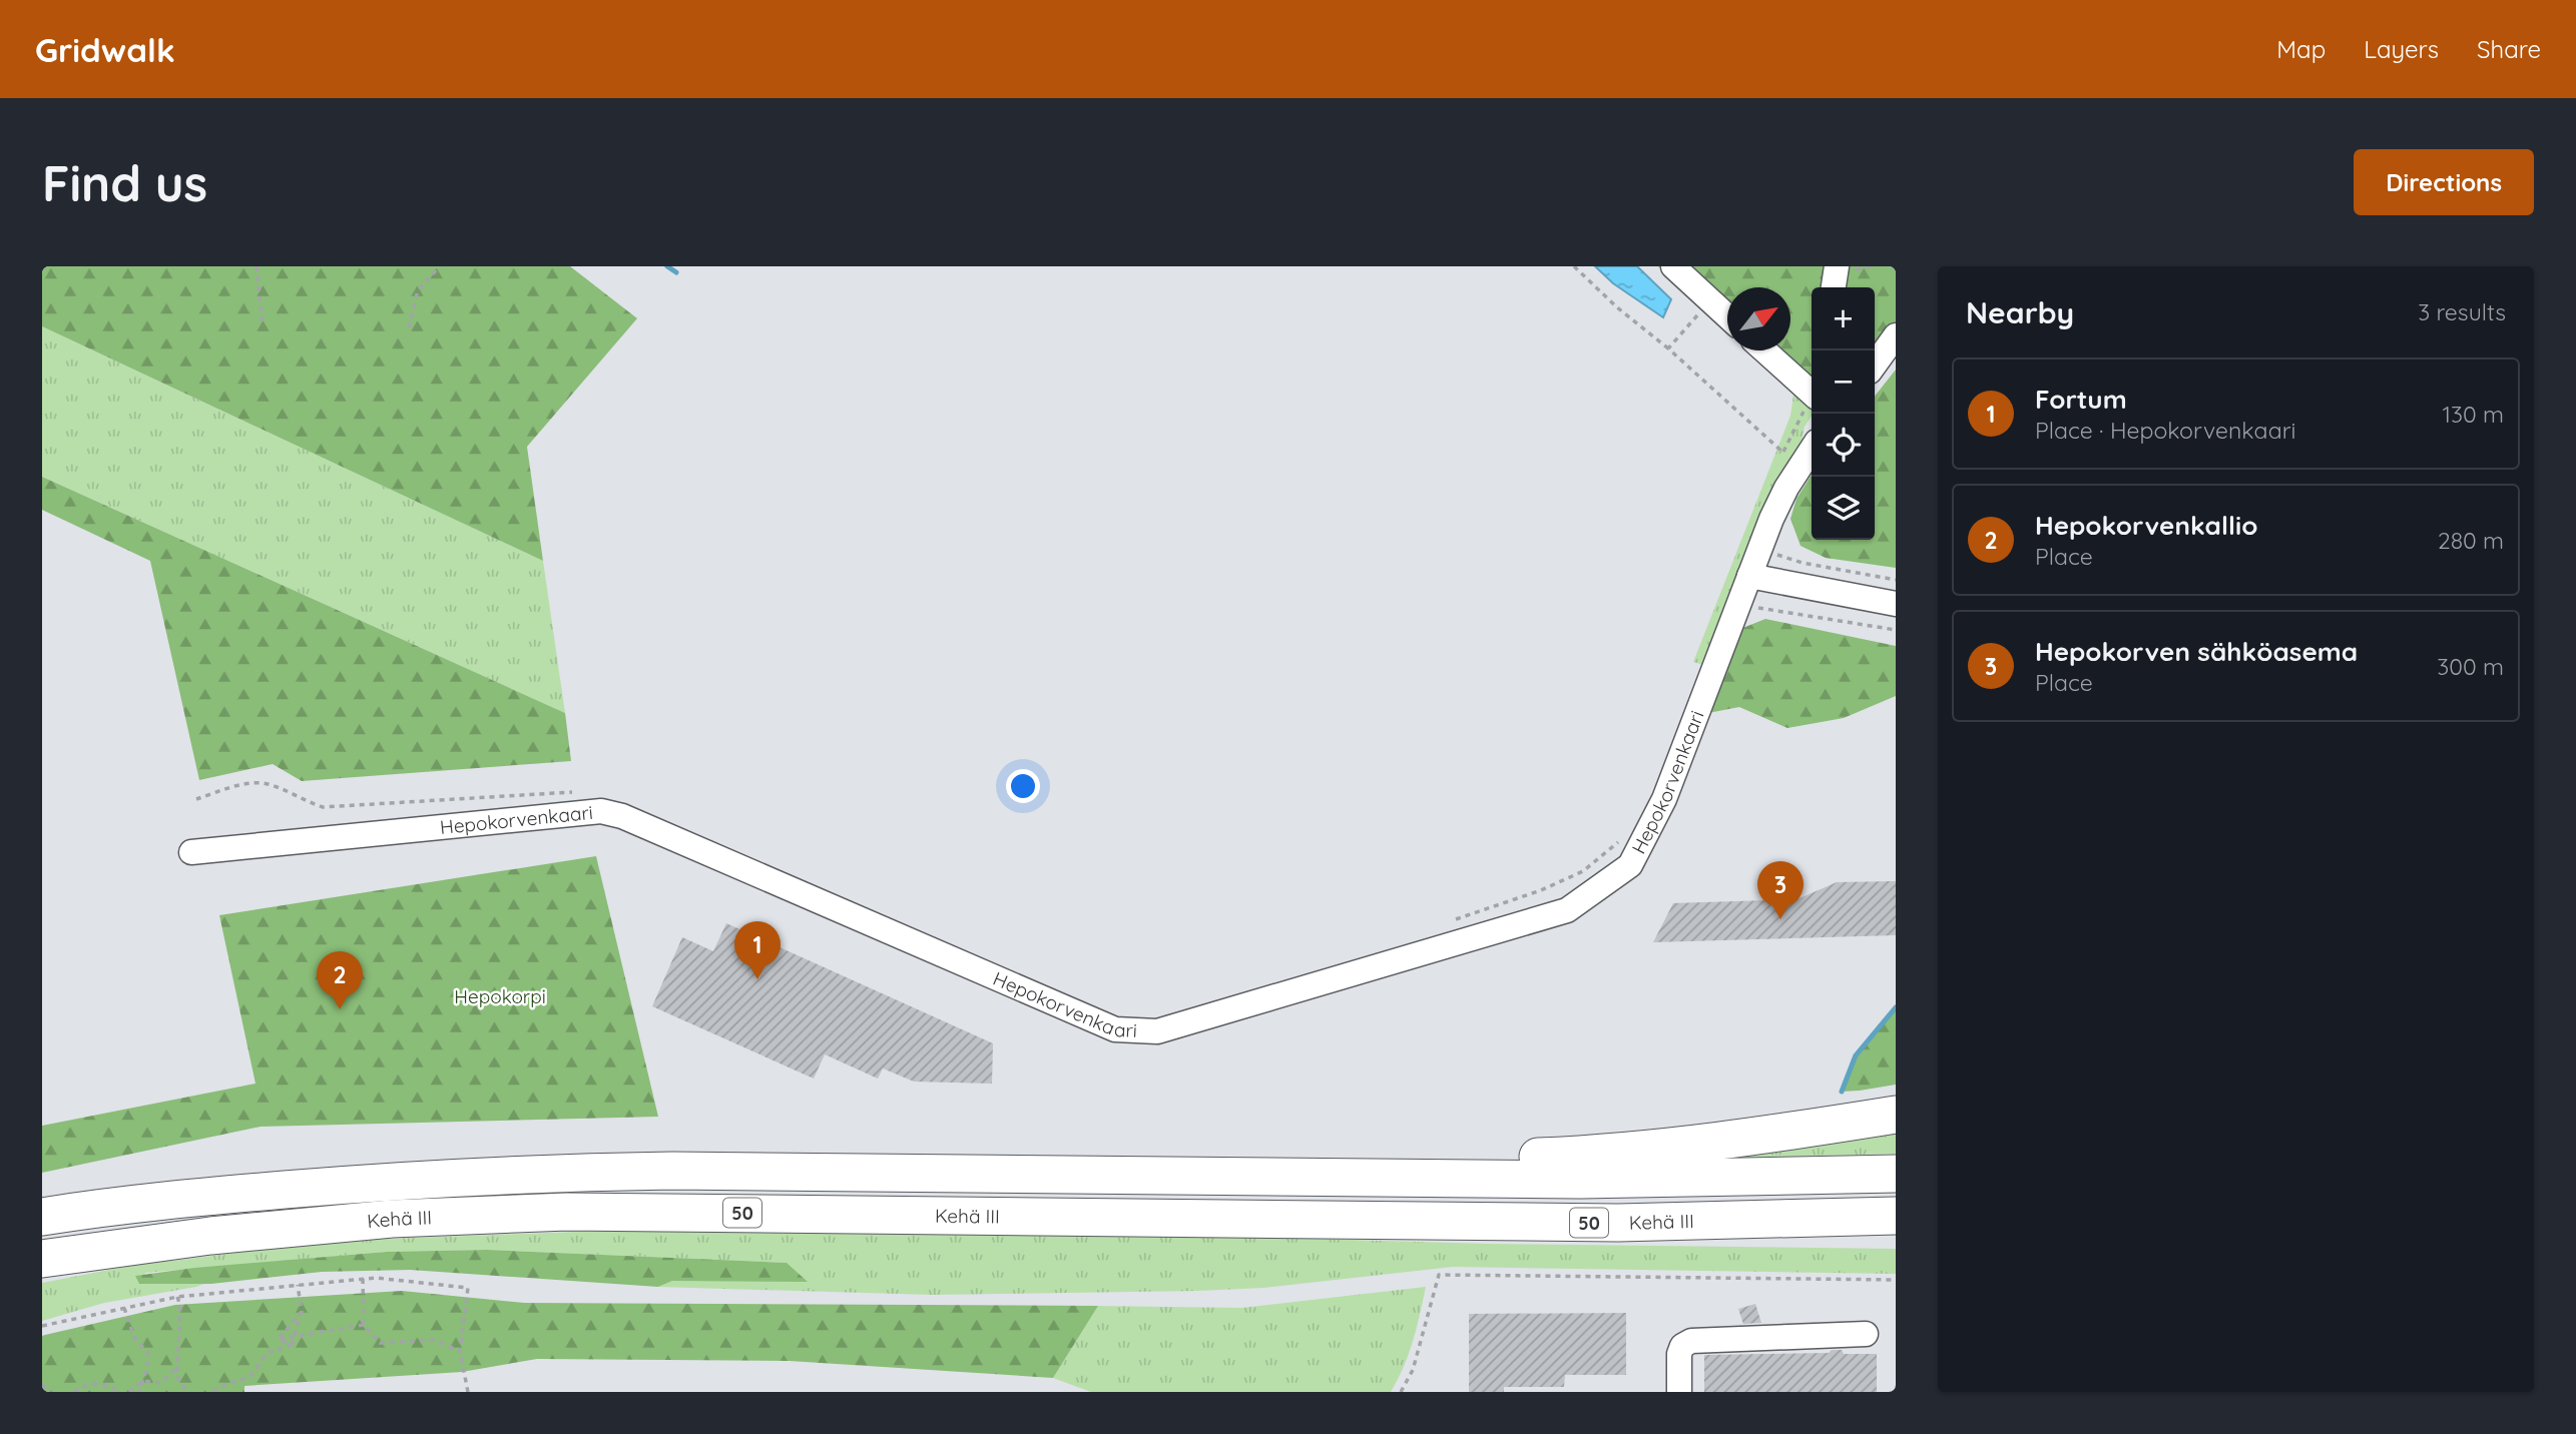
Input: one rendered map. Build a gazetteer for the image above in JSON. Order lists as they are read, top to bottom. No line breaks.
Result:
{"streets":{"highway":["50","Kehä III"],"street":["Hepokorvenkaari"]},"parks":["Hepokorpi"],"north":"top right","page":{"header":"Gridwalk","nav":["Map","Layers","Share"],"buttons":"Directions","title":"Find us","heading":["Nearby","3 results"],"map_buttons":["+","−"],"list":[{"mark":"1","name":"Fortum","note":"Place · Hepokorvenkaari","value":"130 m"},{"mark":"2","name":"Hepokorvenkallio","note":"Place","value":"280 m"},{"mark":"3","name":"Hepokorven sähköasema","note":"Place","value":"300 m"}],"pins":["3","1","2"]}}
